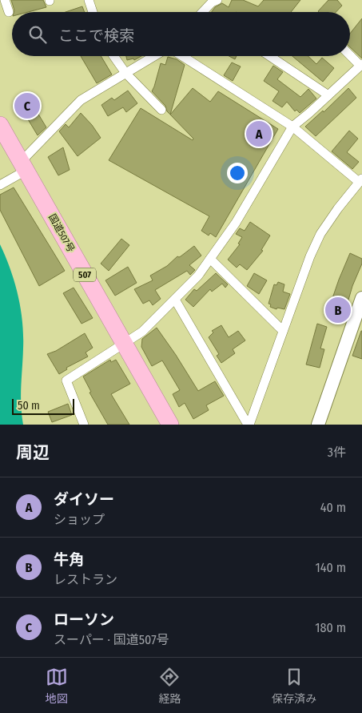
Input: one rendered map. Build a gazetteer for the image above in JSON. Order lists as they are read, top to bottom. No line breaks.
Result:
{"streets":{"highway":["国道507号","507"]},"scale_bar":"50 m","page":{"search":"ここで検索","pins":["C","A","B"],"scale":"50 m","heading":["周辺","3件"],"list":[{"mark":"A","name":"ダイソー","note":"ショップ","value":"40 m"},{"mark":"B","name":"牛角","note":"レストラン","value":"140 m"},{"mark":"C","name":"ローソン","note":"スーパー · 国道507号","value":"180 m"}],"nav":["地図","経路","保存済み"]}}
